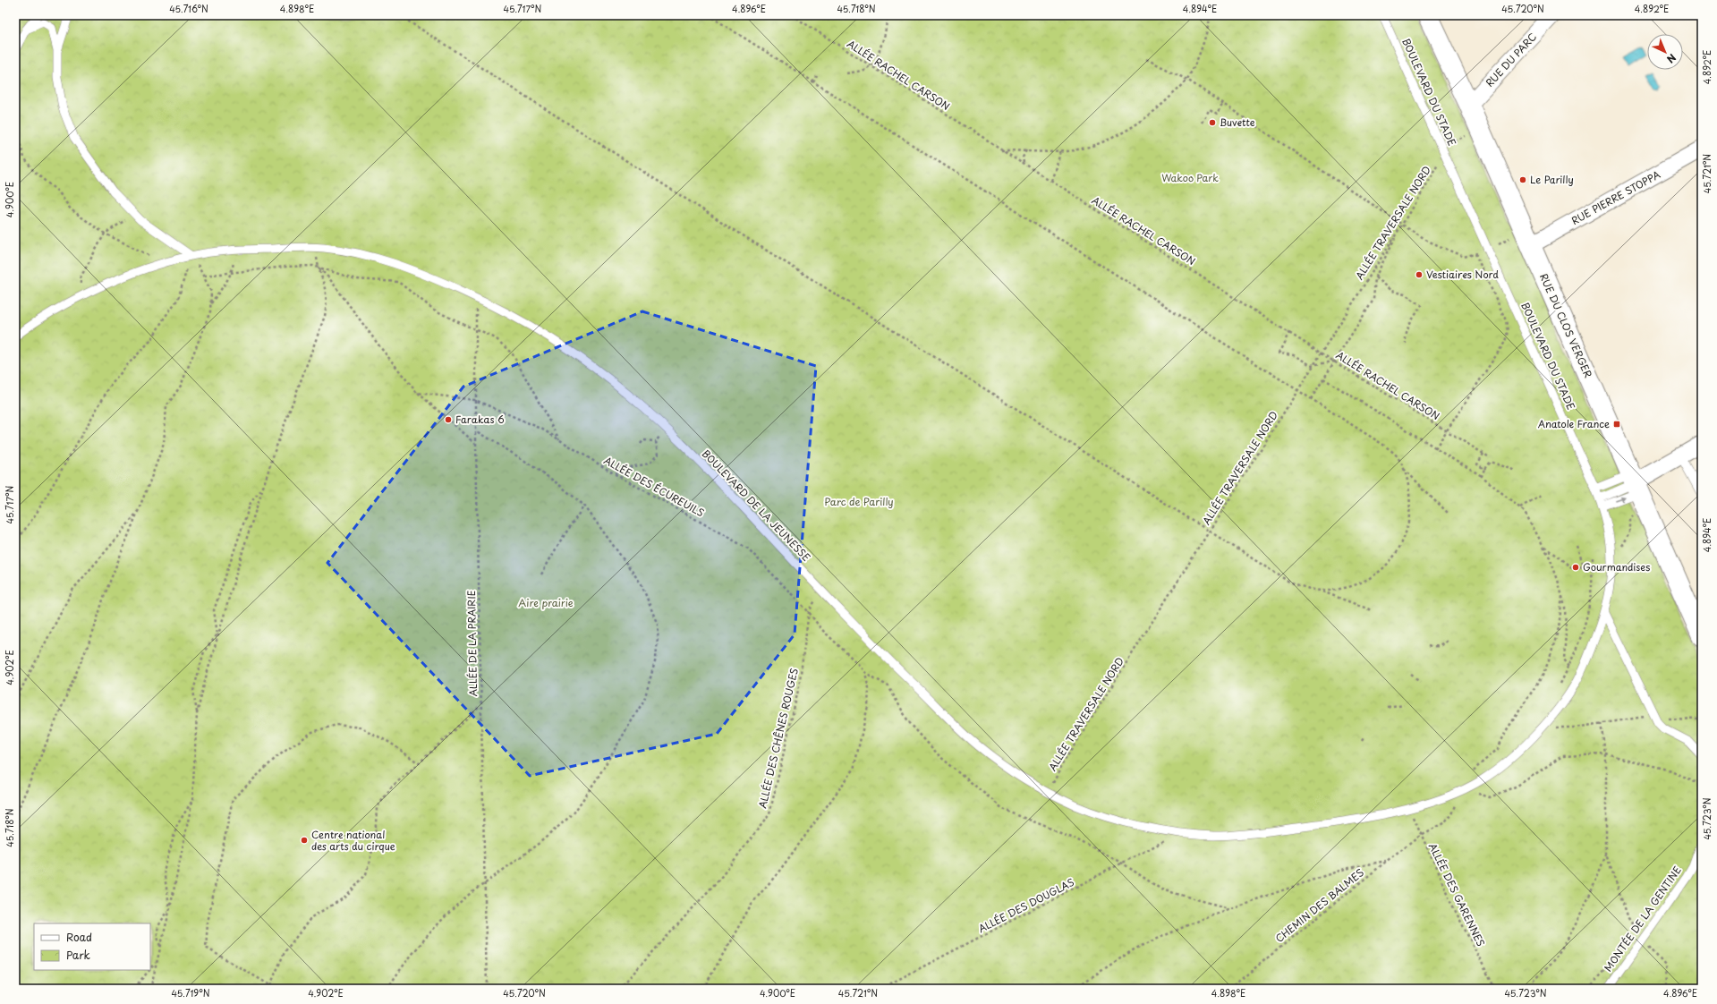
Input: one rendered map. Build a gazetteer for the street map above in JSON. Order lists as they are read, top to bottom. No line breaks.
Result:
{"streets":{"street":["RUE DU PARC","RUE PIERRE STOPPA","RUE DU CLOS VERGER"],"lane":["BOULEVARD DU STADE","BOULEVARD DE LA JEUNESSE","MONTÉE DE LA GENTINE"],"path":["ALLÉE RACHEL CARSON","ALLÉE TRAVERSALE NORD","ALLÉE DES ÉCUREUILS","ALLÉE DE LA PRAIRIE","ALLÉE DES CHÊNES ROUGES","ALLÉE DES GARENNES","ALLÉE DES DOUGLAS","CHEMIN DES BALMES"]},"crossings":[["RUE DU PARC","RUE DU CLOS VERGER"],["ALLÉE RACHEL CARSON","ALLÉE TRAVERSALE NORD"],["BOULEVARD DU STADE","ALLÉE TRAVERSALE NORD"],["BOULEVARD DU STADE","BOULEVARD DE LA JEUNESSE"],["RUE PIERRE STOPPA","RUE DU CLOS VERGER"],["ALLÉE TRAVERSALE NORD","BOULEVARD DE LA JEUNESSE"],["ALLÉE DES ÉCUREUILS","ALLÉE DE LA PRAIRIE"],["ALLÉE DES ÉCUREUILS","ALLÉE DES CHÊNES ROUGES"],["BOULEVARD DE LA JEUNESSE","ALLÉE DE LA PRAIRIE"],["BOULEVARD DE LA JEUNESSE","ALLÉE DES CHÊNES ROUGES"],["BOULEVARD DE LA JEUNESSE","ALLÉE DES GARENNES"],["BOULEVARD DE LA JEUNESSE","ALLÉE DES DOUGLAS"],["BOULEVARD DE LA JEUNESSE","CHEMIN DES BALMES"],["ALLÉE DES GARENNES","CHEMIN DES BALMES"]],"parks":["Wakoo Park","Parc de Parilly","Aire prairie"],"places":{"other":["Buvette","Le Parilly","Vestiaires Nord","Farakas 6","Gourmandises","Centre national des arts du cirque"],"transit":["Anatole France"]},"legend":["Road","Park"],"north":"bottom right","coordinates":["45.716°N","4.898°E","45.717°N","4.896°E","45.718°N","4.894°E","45.720°N","4.892°E","45.721°N","4.900°E","4.902°E","45.723°N","45.719°N"]}
